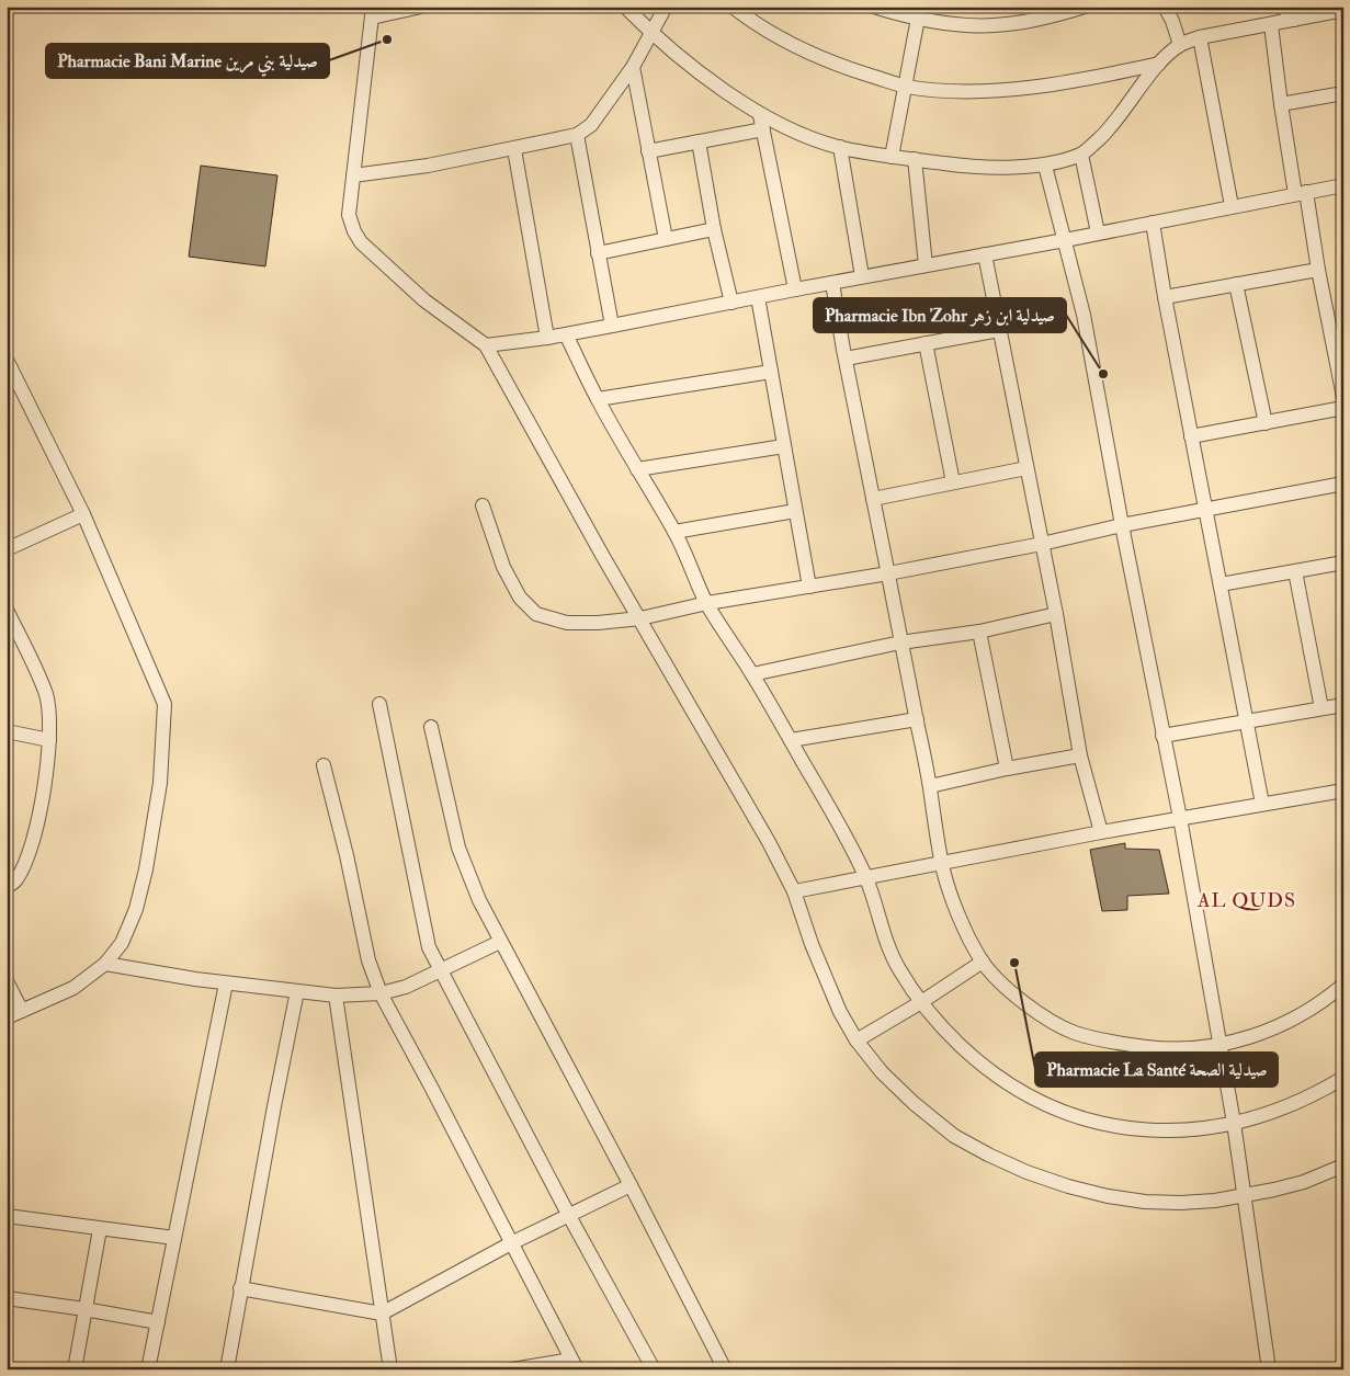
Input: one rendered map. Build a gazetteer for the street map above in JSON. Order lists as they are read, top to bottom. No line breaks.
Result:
{"districts":["AL QUDS"],"places":["Pharmacie Bani Marine صيدلية بني مرين","Pharmacie Ibn Zohr صيدلية ابن زهر","Pharmacie La Santé صيدلية الصحة"]}
